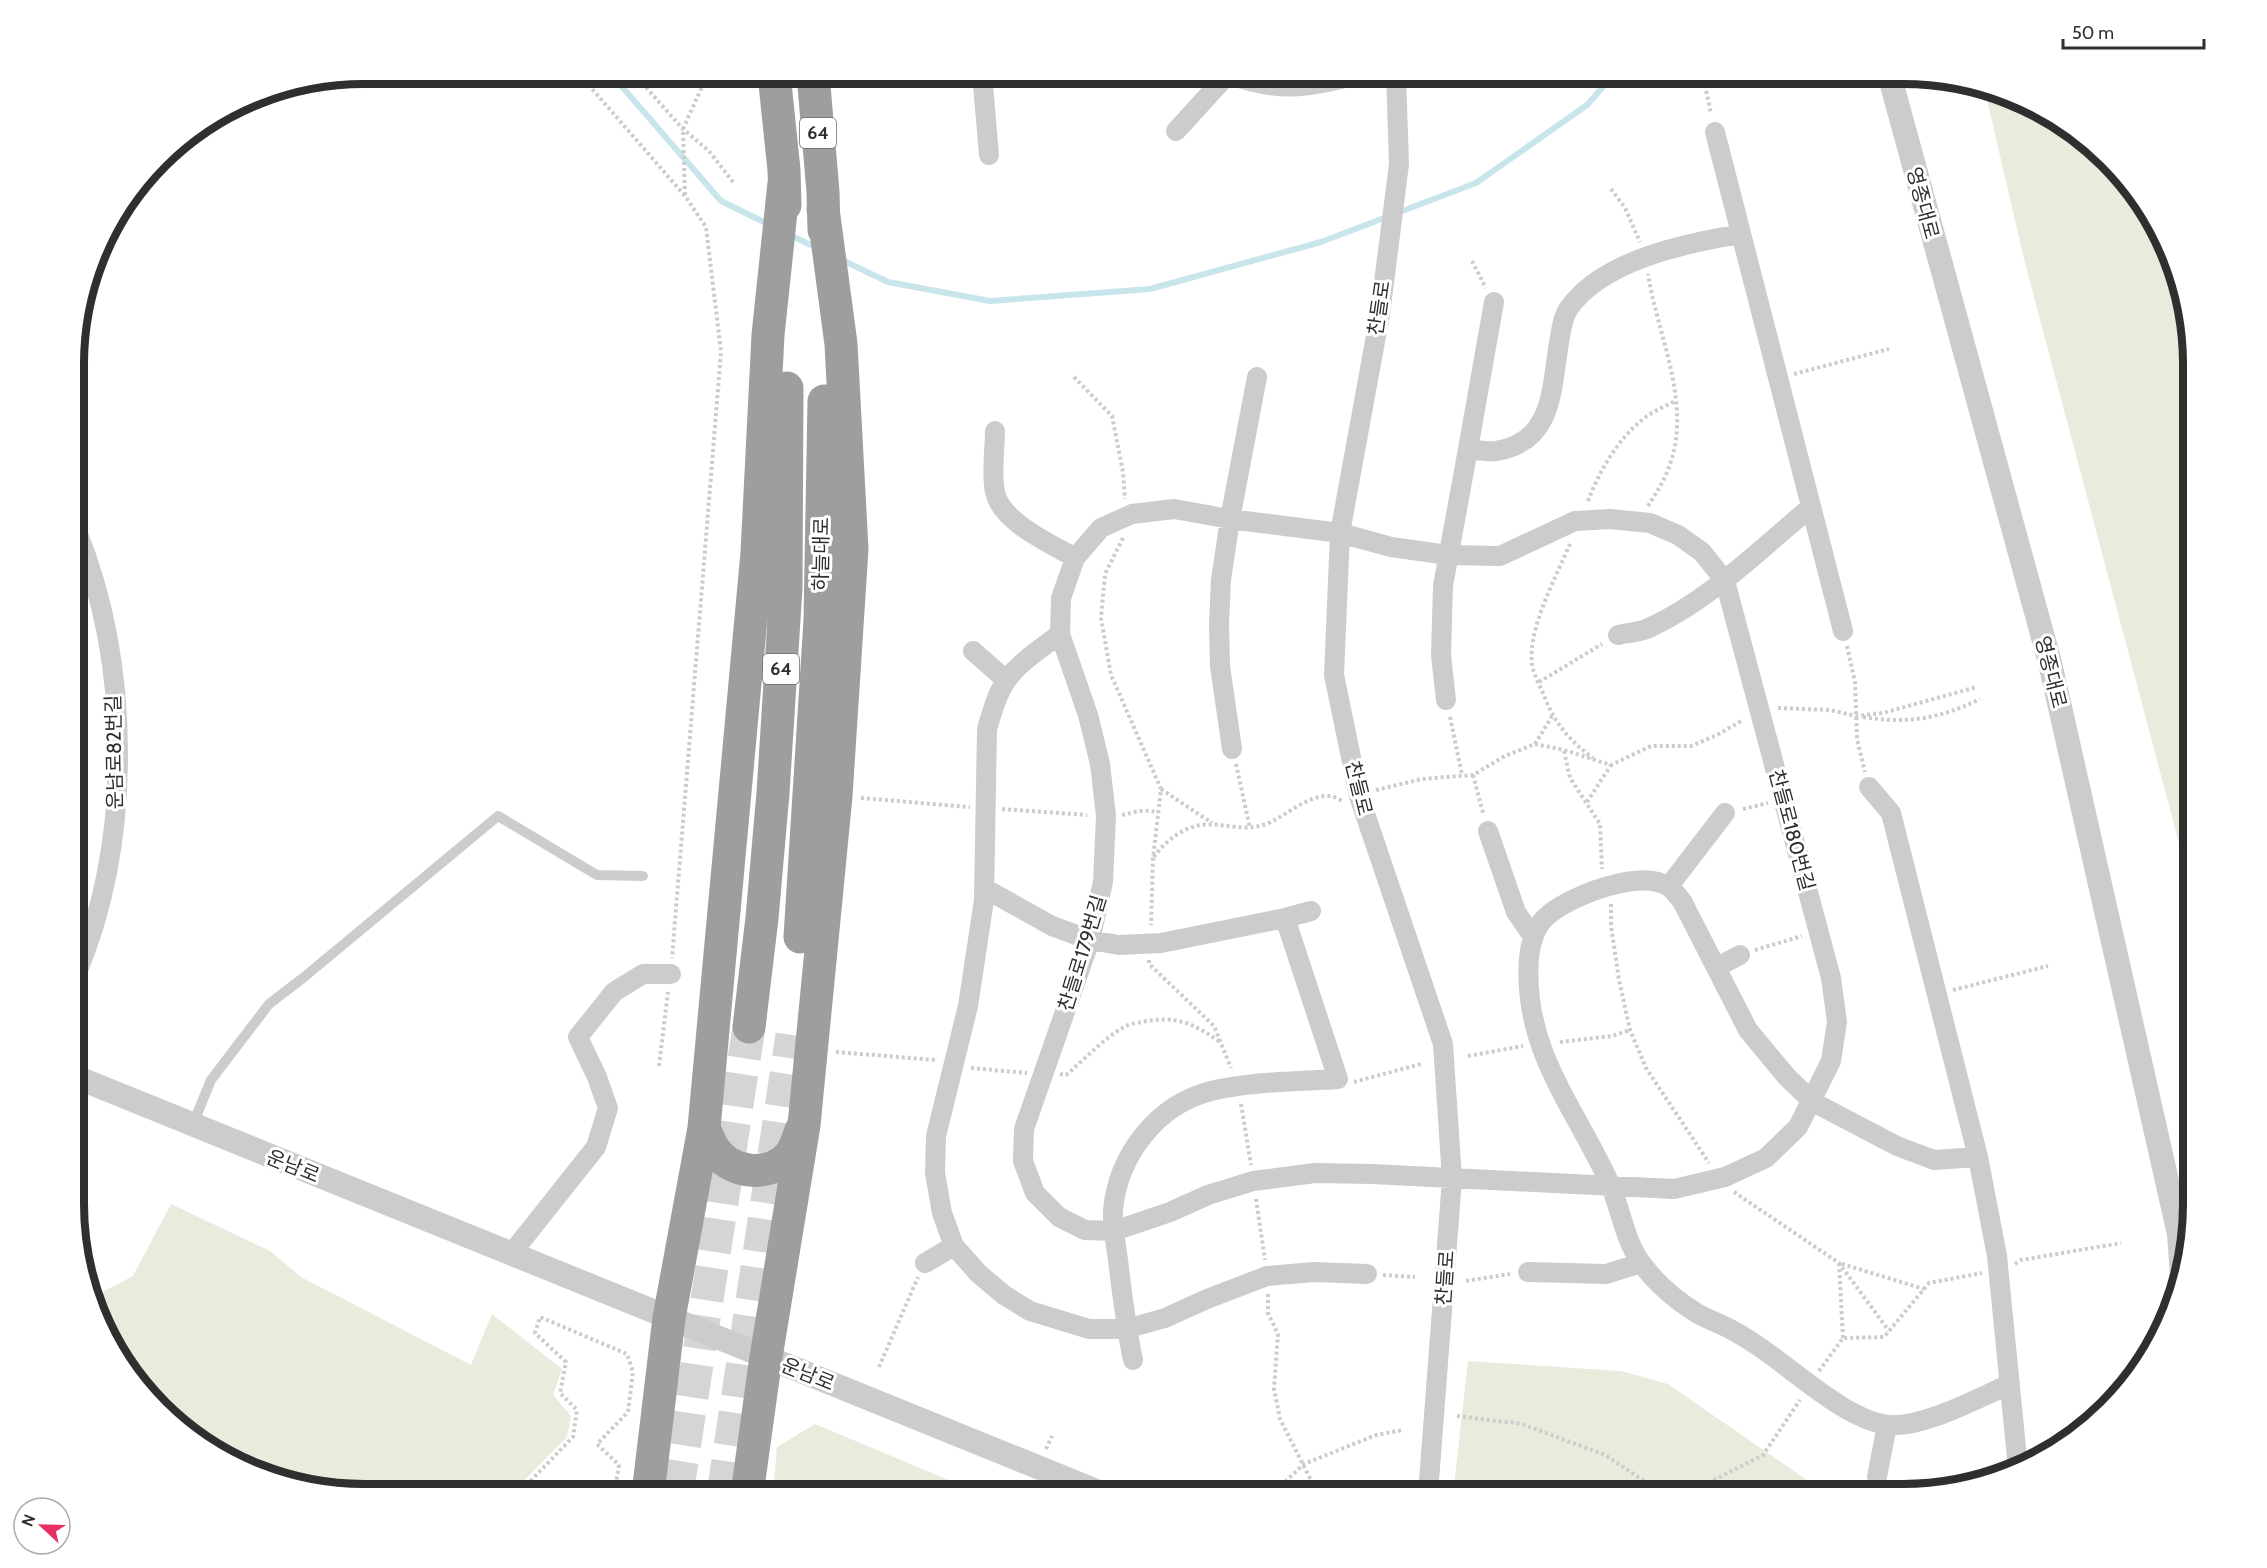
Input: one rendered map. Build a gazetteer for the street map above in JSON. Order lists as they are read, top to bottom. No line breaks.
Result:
{"streets":{"highway":["64","하늘대로"],"street":["영종대로","찬들로","운남로82번길","찬들로180번길","찬들로179번길","운남로"]},"crossings":[["64","하늘대로"],["찬들로","찬들로180번길"],["찬들로","찬들로179번길"],["찬들로180번길","찬들로179번길"]],"scale_bar":"50 m","north":"left"}
